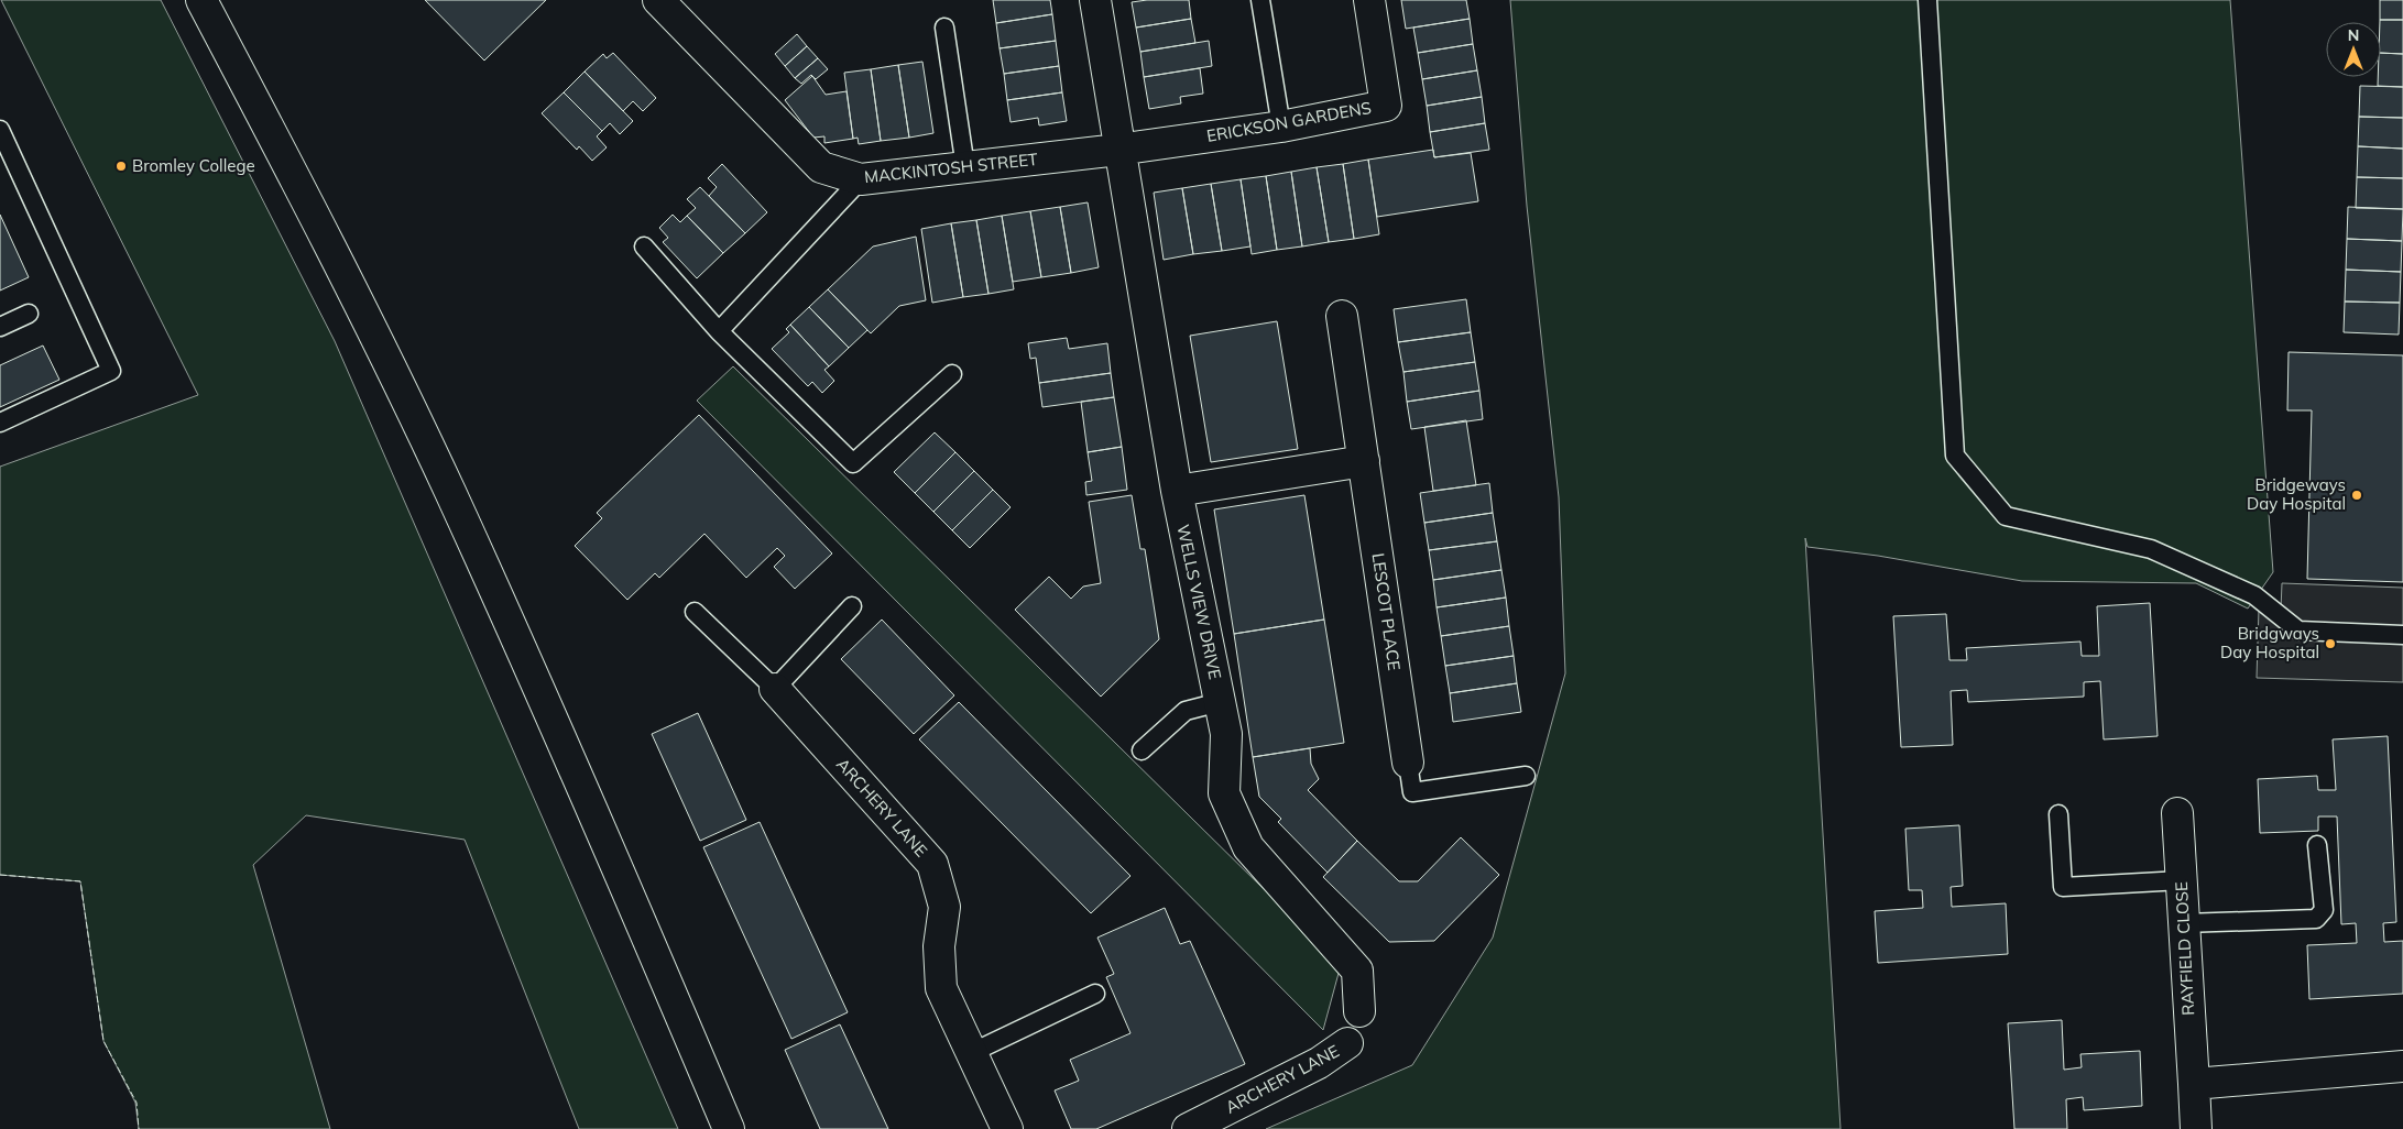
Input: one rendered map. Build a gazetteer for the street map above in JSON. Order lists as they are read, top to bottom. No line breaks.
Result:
{"streets":{"street":["ERICKSON GARDENS","MACKINTOSH STREET","WELLS VIEW DRIVE","LESCOT PLACE","ARCHERY LANE","RAYFIELD CLOSE"]},"crossings":[["ERICKSON GARDENS","MACKINTOSH STREET"],["ERICKSON GARDENS","WELLS VIEW DRIVE"],["MACKINTOSH STREET","WELLS VIEW DRIVE"]],"places":["Bromley College","Bridgeways Day Hospital","Bridgways Day Hospital"],"north":"top"}
